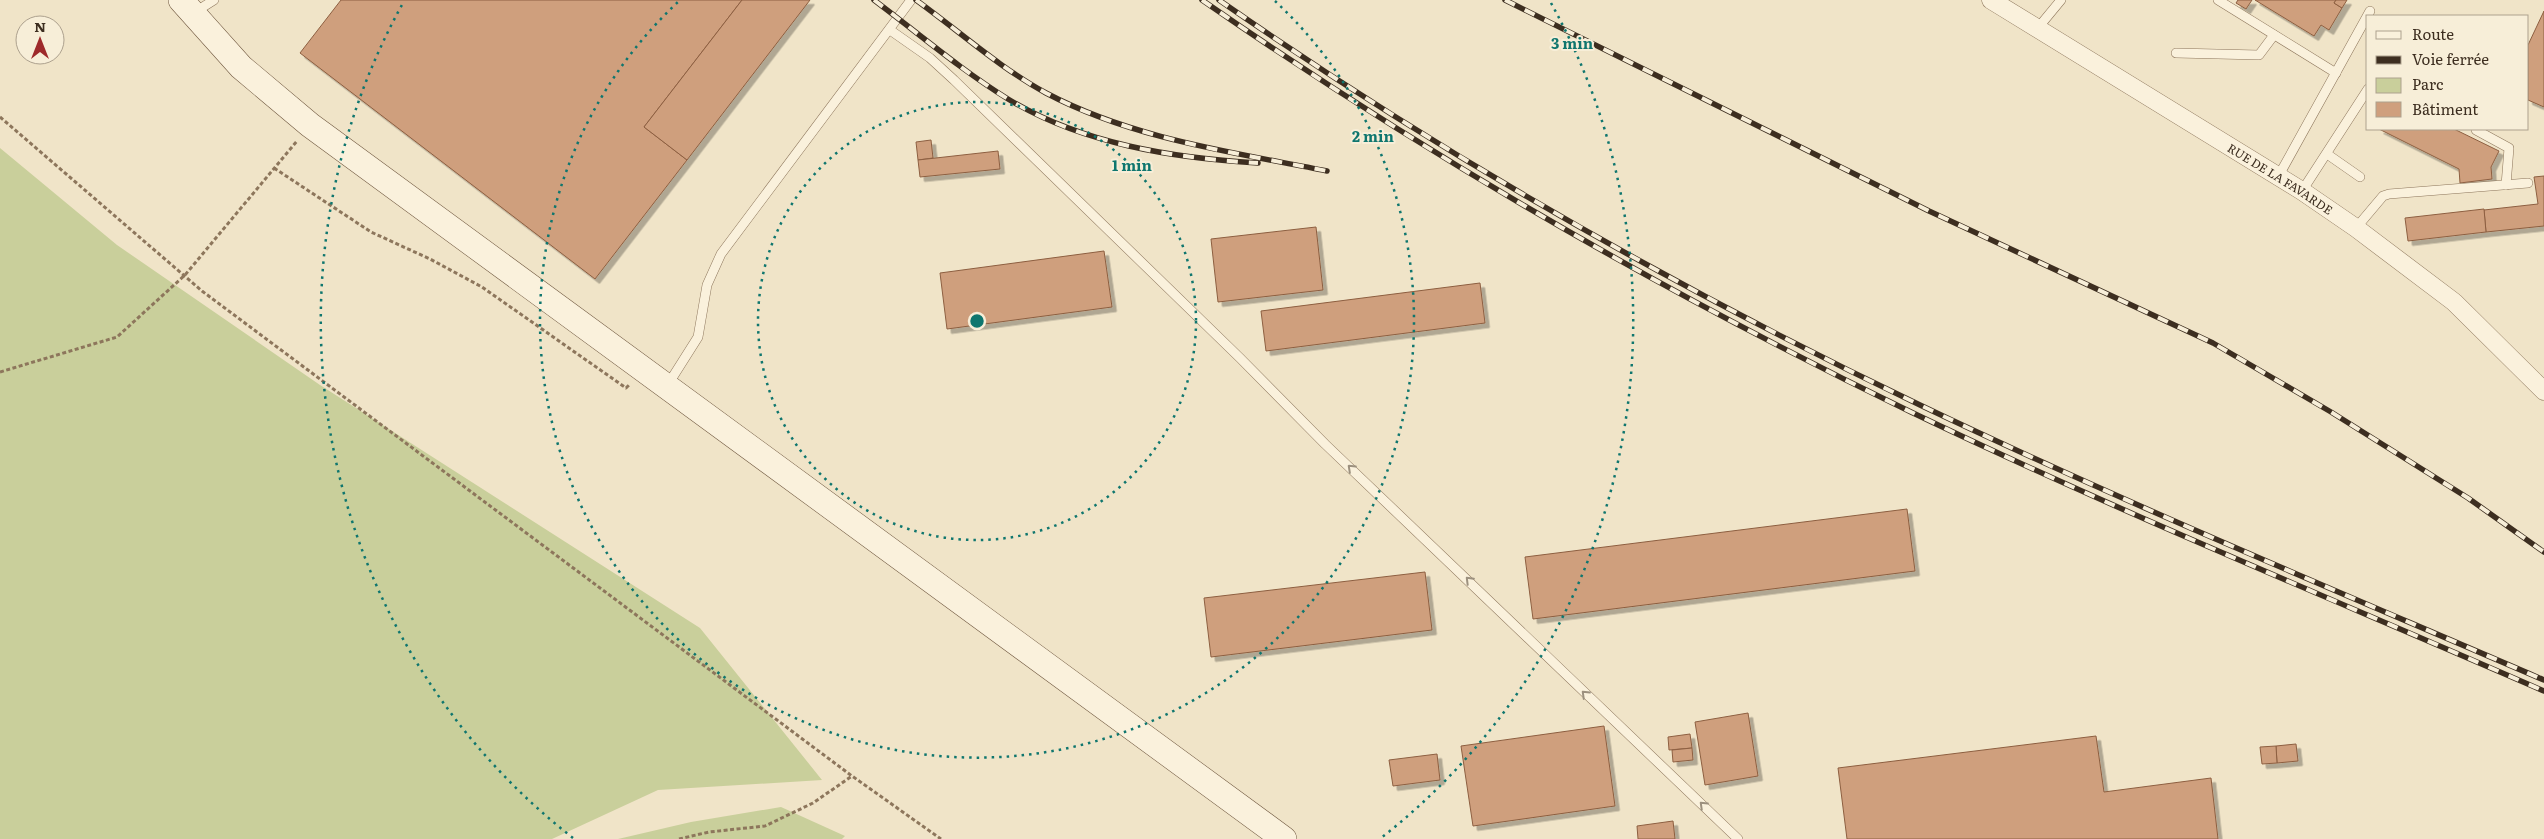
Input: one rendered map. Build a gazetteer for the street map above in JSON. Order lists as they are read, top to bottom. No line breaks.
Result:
{"streets":{"street":["RUE DE LA FAVARDE"]},"legend":["Route","Voie ferrée","Parc","Bâtiment"],"north":"top","rings":["3 min","2 min","1 min"]}
